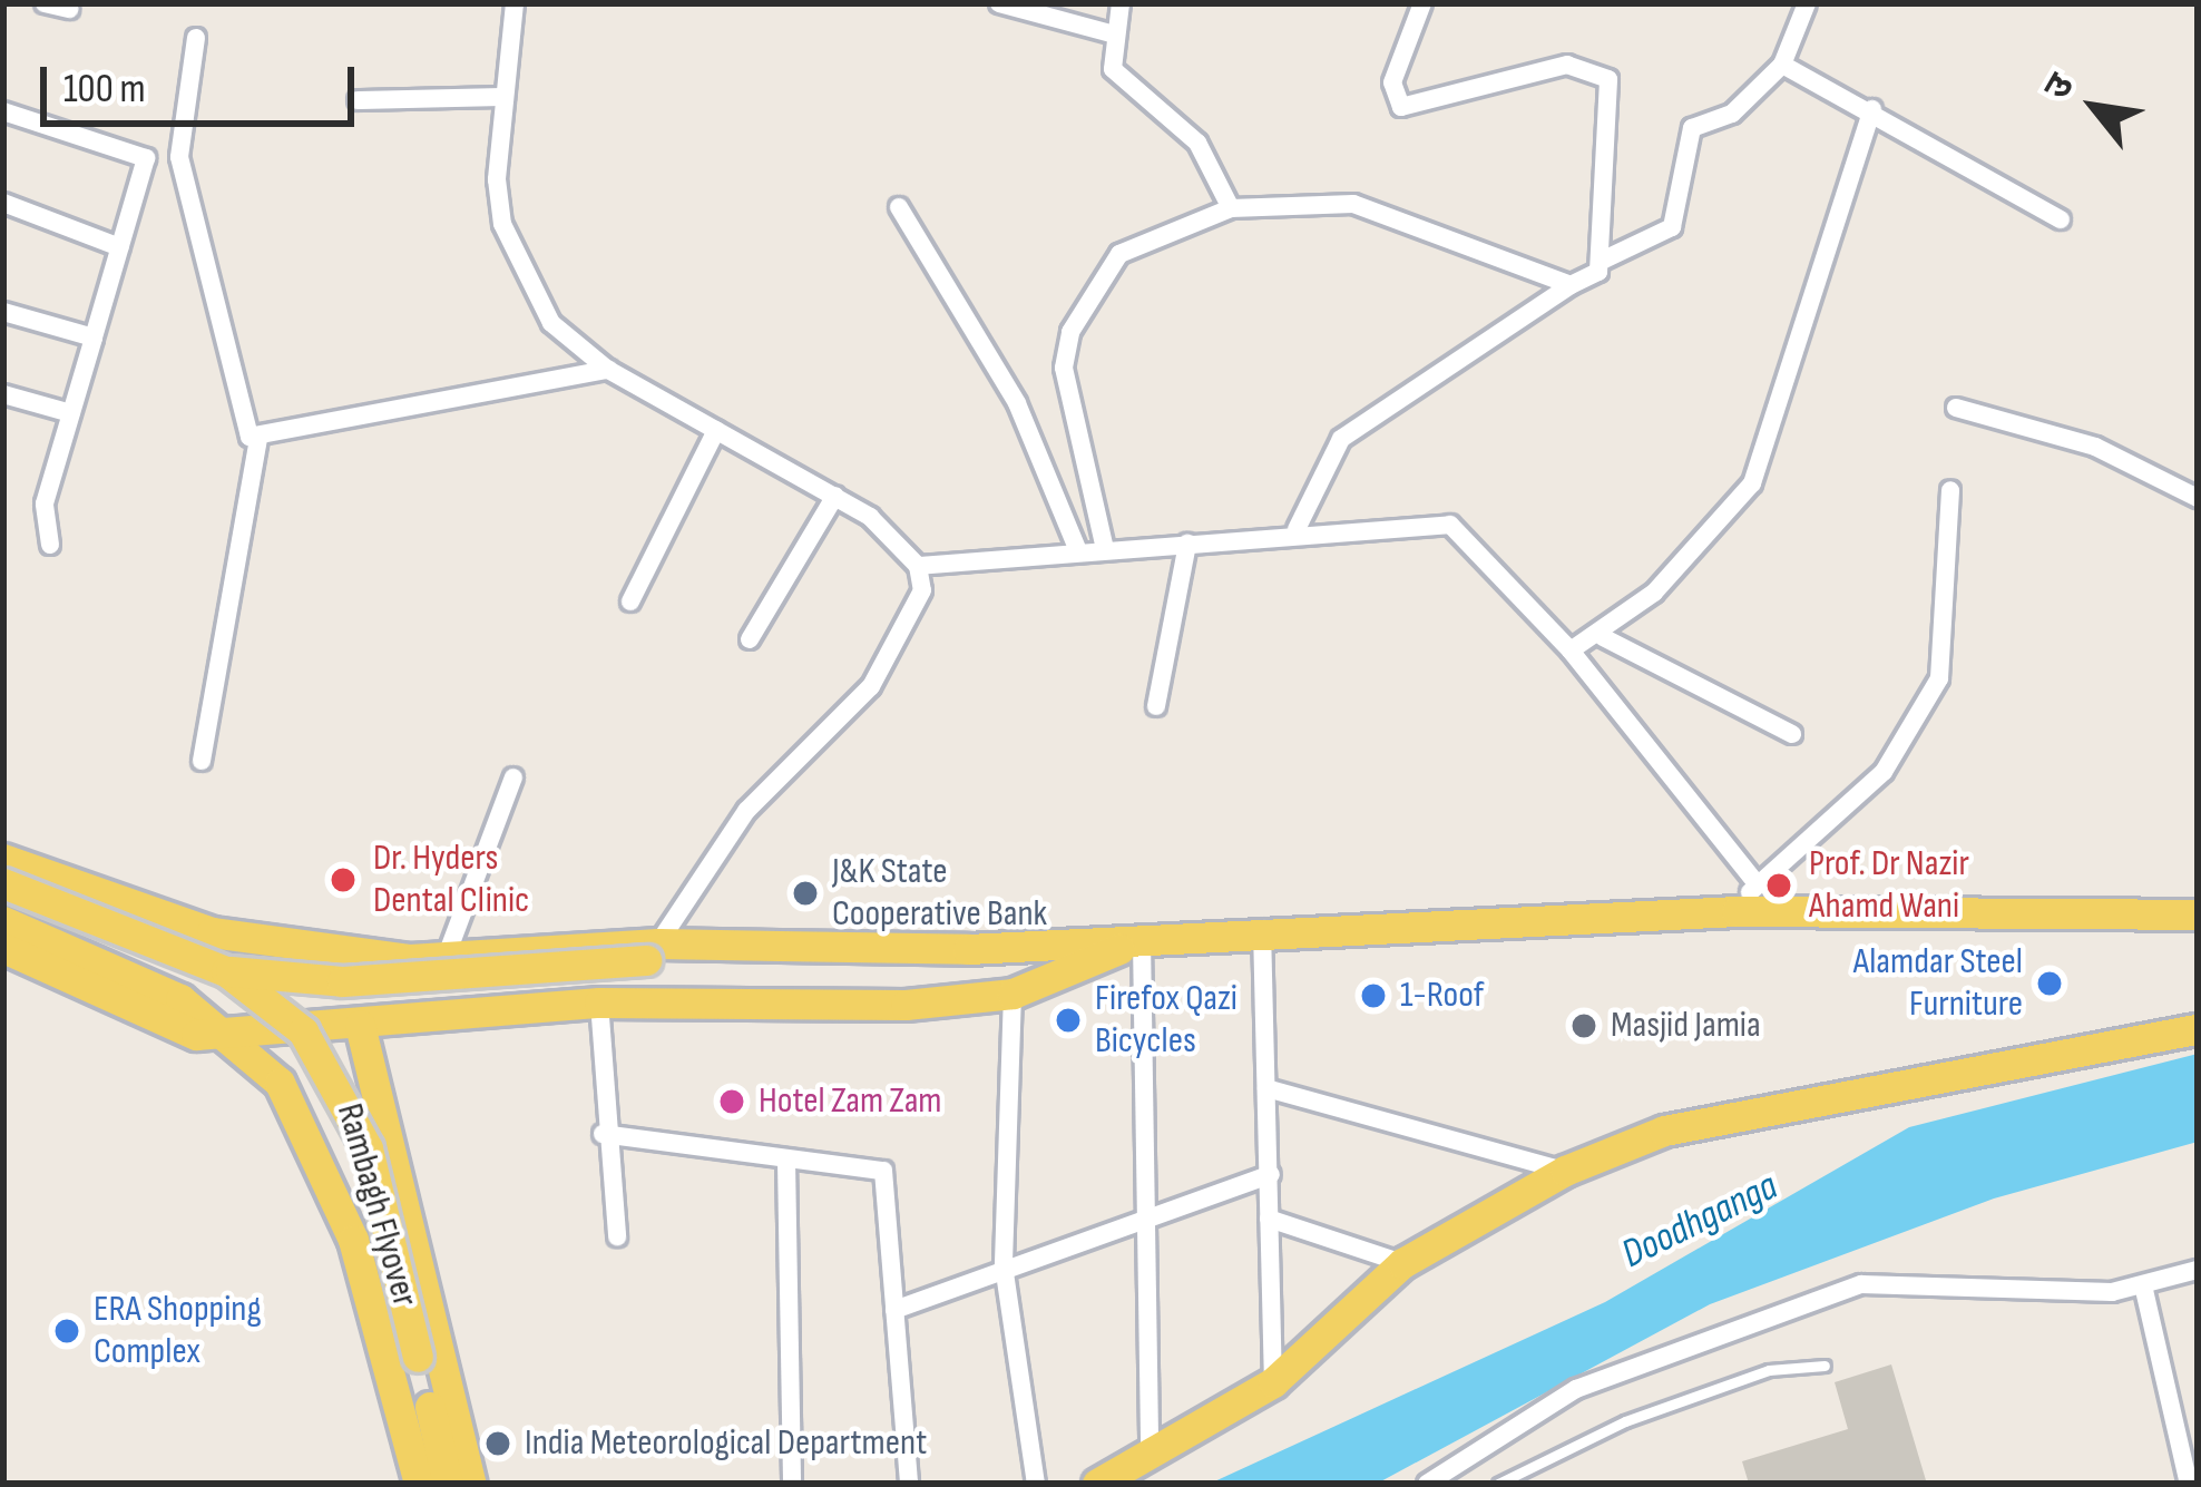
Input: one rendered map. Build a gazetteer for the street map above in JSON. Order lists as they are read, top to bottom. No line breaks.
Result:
{"streets":{"main road":["Rambagh Flyover"]},"water":["Doodhganga"],"places":["Dr. Hyders Dental Clinic","Prof. Dr Nazir Ahamd Wani","J&K State Cooperative Bank","Alamdar Steel Furniture","1-Roof","Firefox Qazi Bicycles","Masjid Jamia","Hotel Zam Zam","ERA Shopping Complex","India Meteorological Department"],"scale_bar":"100 m","north":"top left"}
